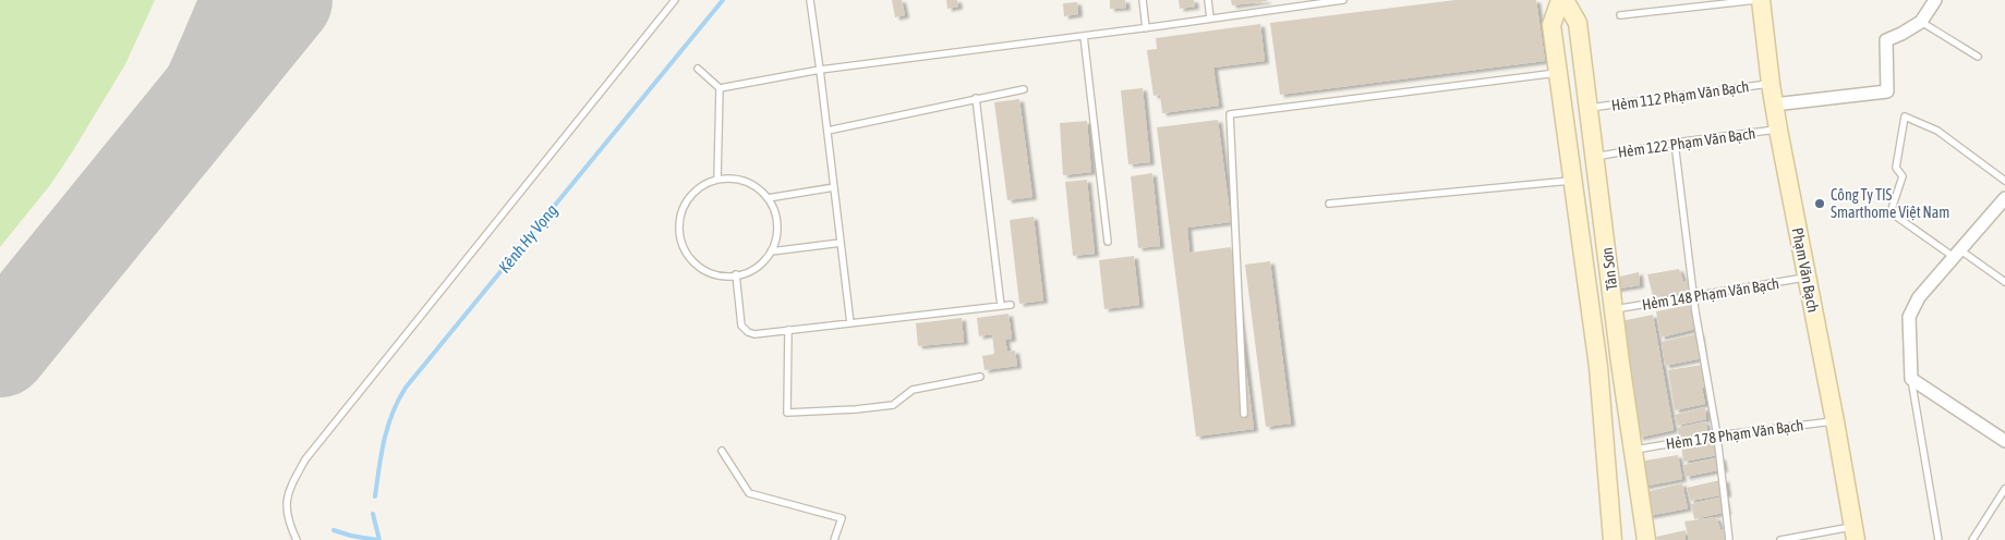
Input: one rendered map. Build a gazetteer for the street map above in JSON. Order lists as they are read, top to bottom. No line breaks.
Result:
{"streets":{"street":["Tân Sơn","Phạm Văn Bạch"],"lane":["Hẻm 112 Phạm Văn Bạch","Hẻm 122 Phạm Văn Bạch","Hẻm 148 Phạm Văn Bạch","Hẻm 178 Phạm Văn Bạch"]},"crossings":[["Hẻm 112 Phạm Văn Bạch","Tân Sơn"],["Hẻm 112 Phạm Văn Bạch","Phạm Văn Bạch"],["Hẻm 122 Phạm Văn Bạch","Tân Sơn"],["Hẻm 122 Phạm Văn Bạch","Phạm Văn Bạch"],["Tân Sơn","Hẻm 148 Phạm Văn Bạch"],["Tân Sơn","Hẻm 178 Phạm Văn Bạch"],["Phạm Văn Bạch","Hẻm 148 Phạm Văn Bạch"],["Phạm Văn Bạch","Hẻm 178 Phạm Văn Bạch"]],"water":["Kênh Hy Vọng"],"places":["Công Ty TIS Smarthome Việt Nam"]}
